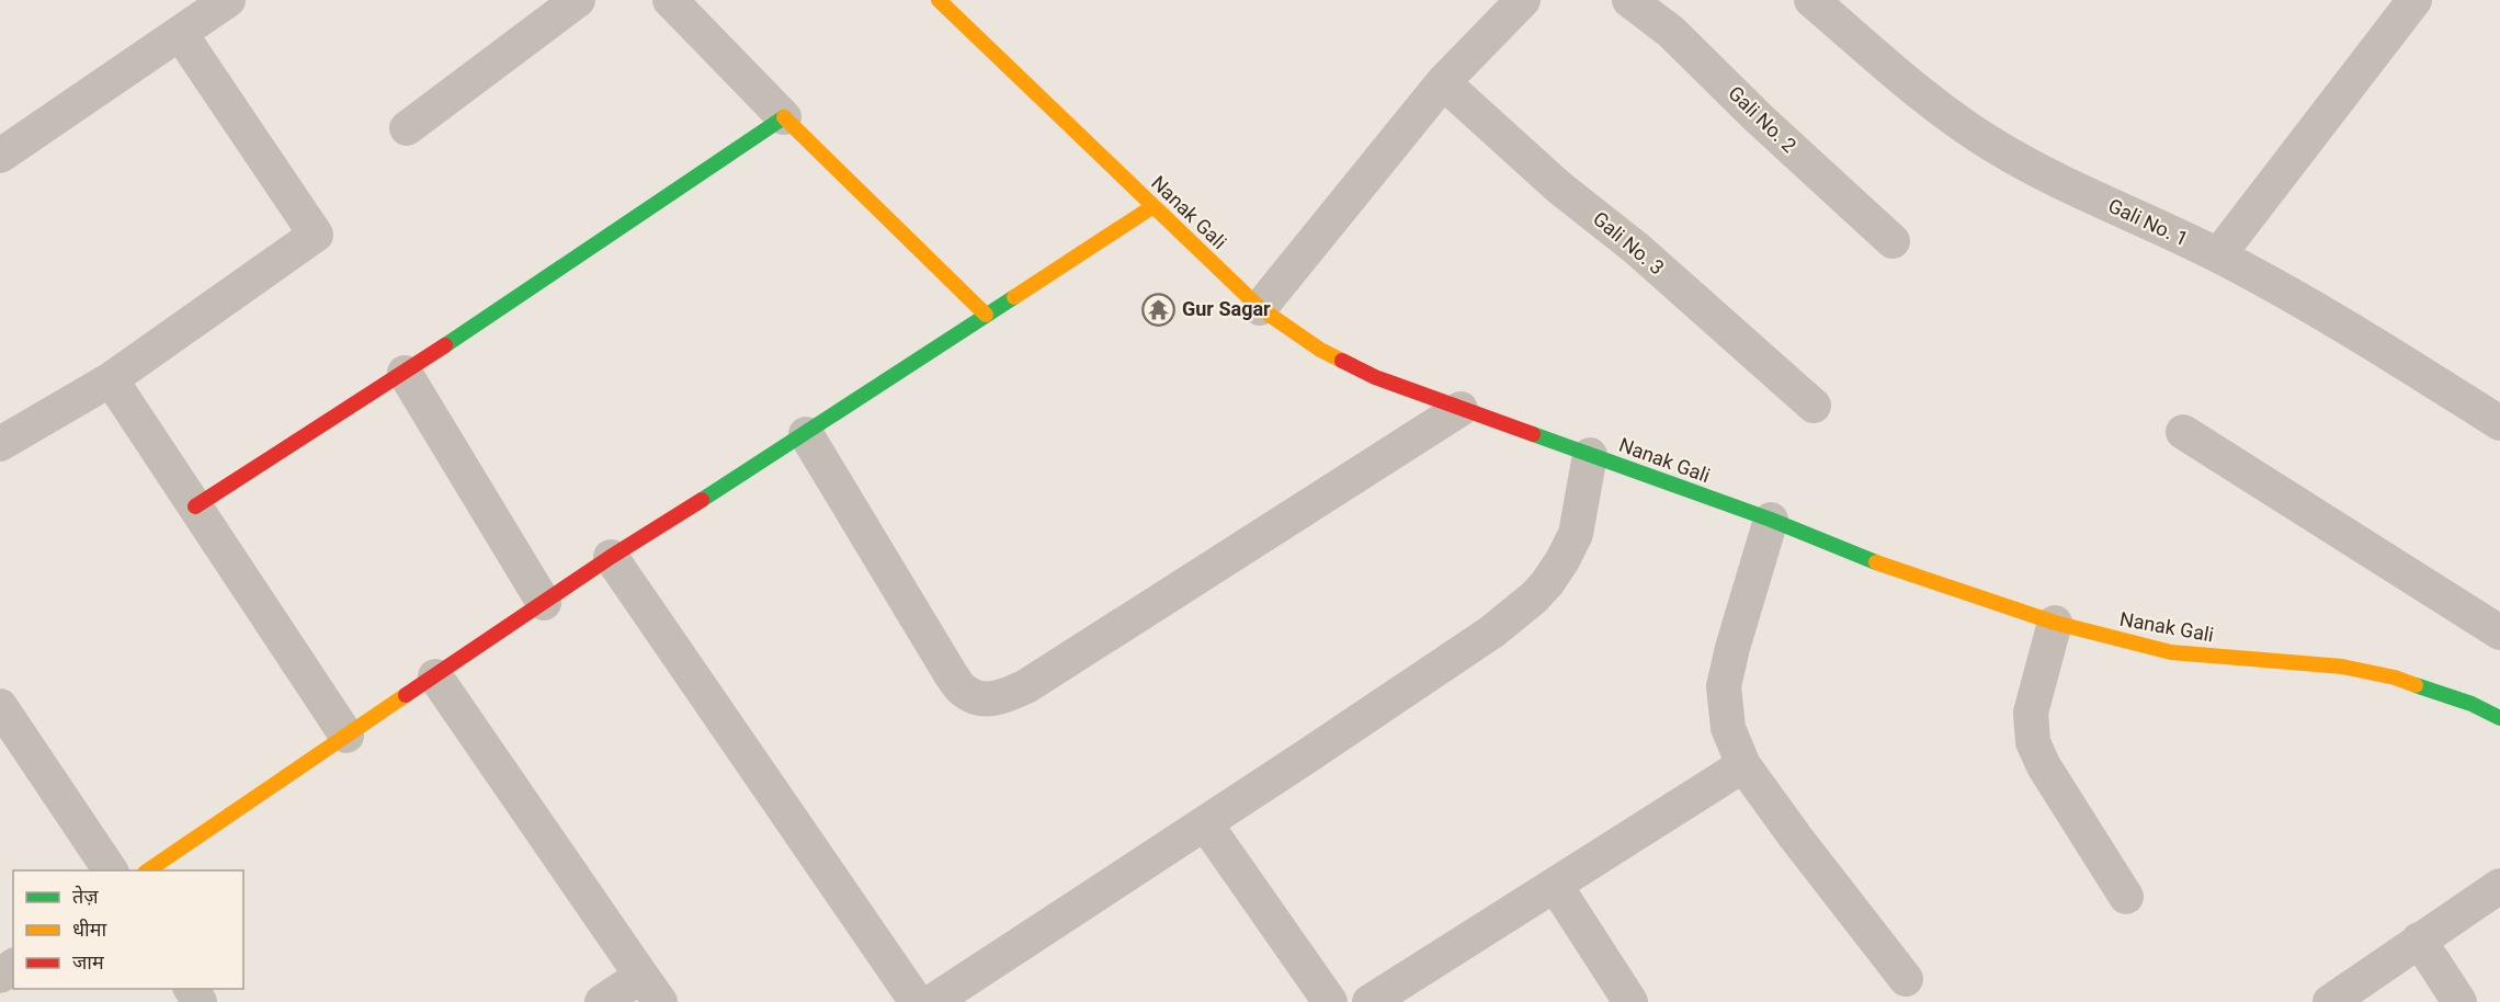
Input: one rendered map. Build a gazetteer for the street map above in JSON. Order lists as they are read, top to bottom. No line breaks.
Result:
{"streets":{"street":["Gali No. 2","Nanak Gali","Gali No. 1","Gali No. 3"]},"places":{"temple":["Gur Sagar"]},"legend":["तेज़","धीमा","जाम"]}
